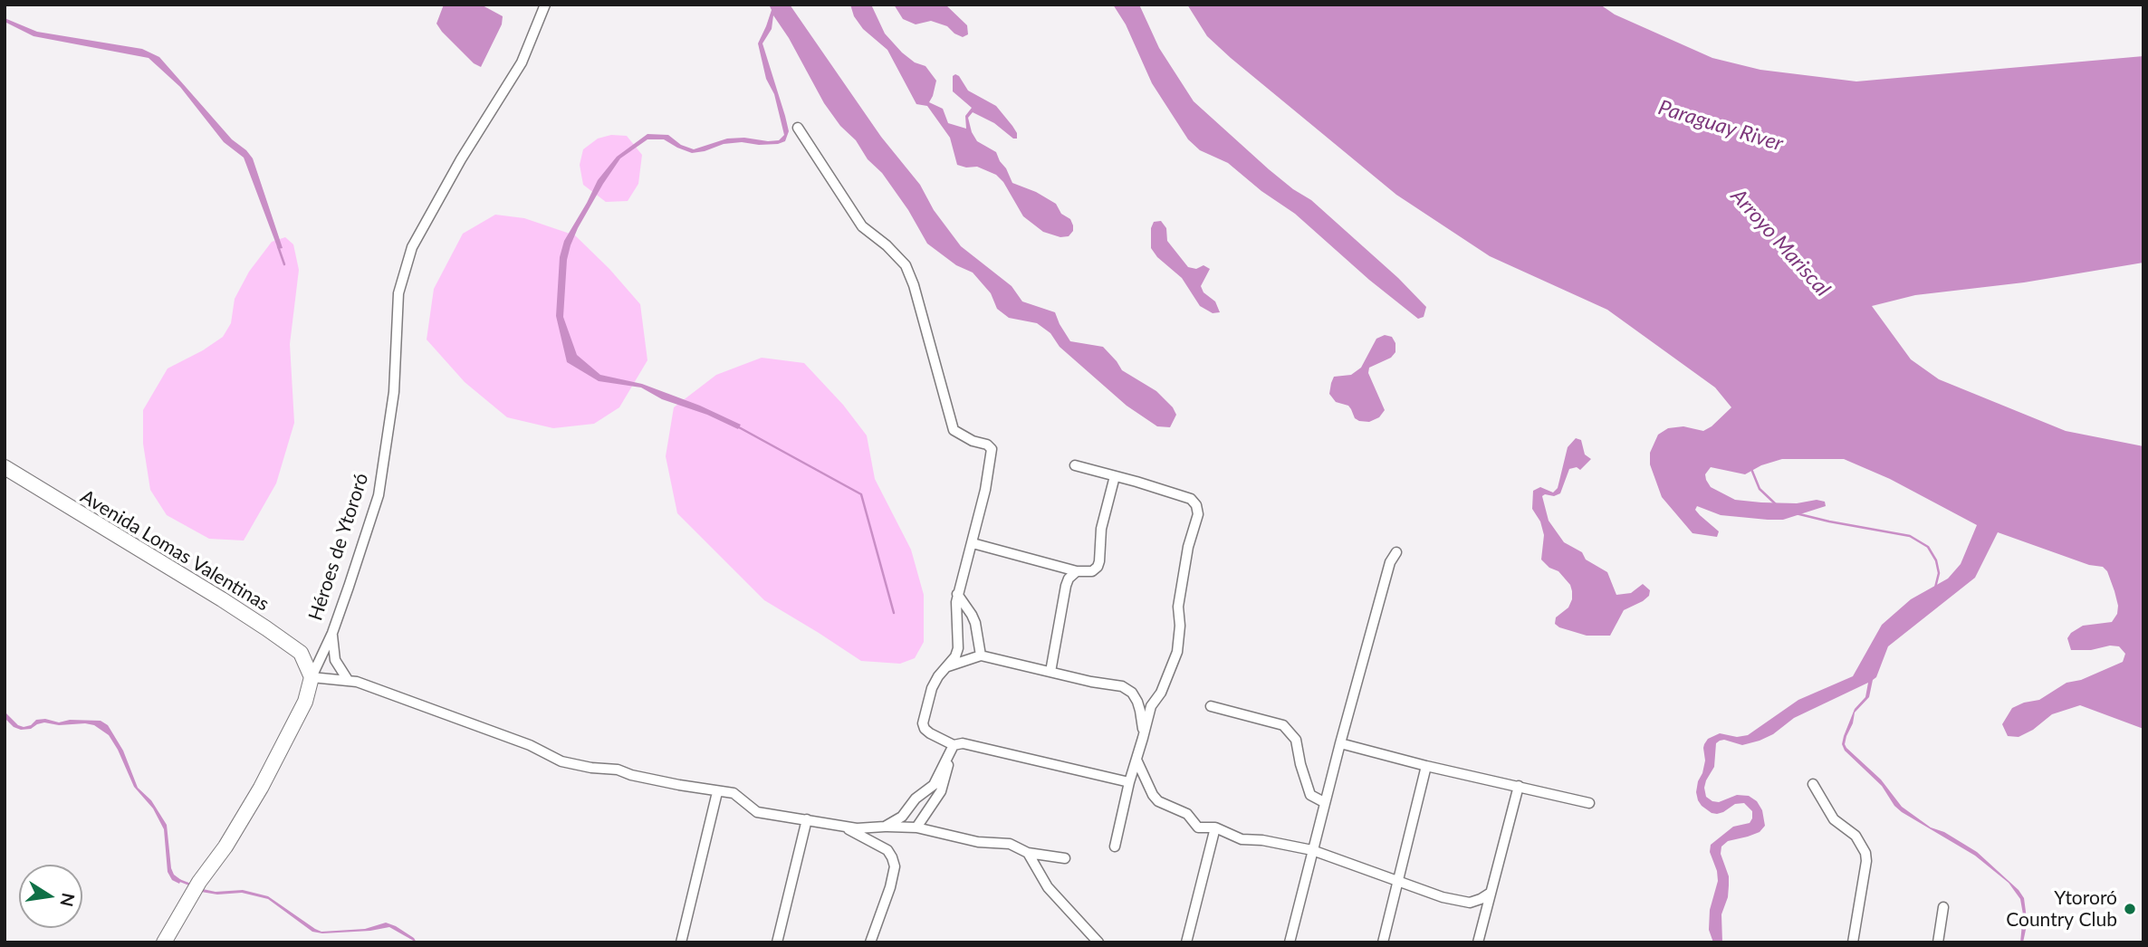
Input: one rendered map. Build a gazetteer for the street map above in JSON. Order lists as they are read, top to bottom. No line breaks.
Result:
{"streets":{"main road":["Héroes de Ytororó","Avenida Lomas Valentinas"]},"crossings":[["Héroes de Ytororó","Avenida Lomas Valentinas"]],"water":["Paraguay River","Arroyo Mariscal"],"places":["Ytororó Country Club"],"north":"right"}
